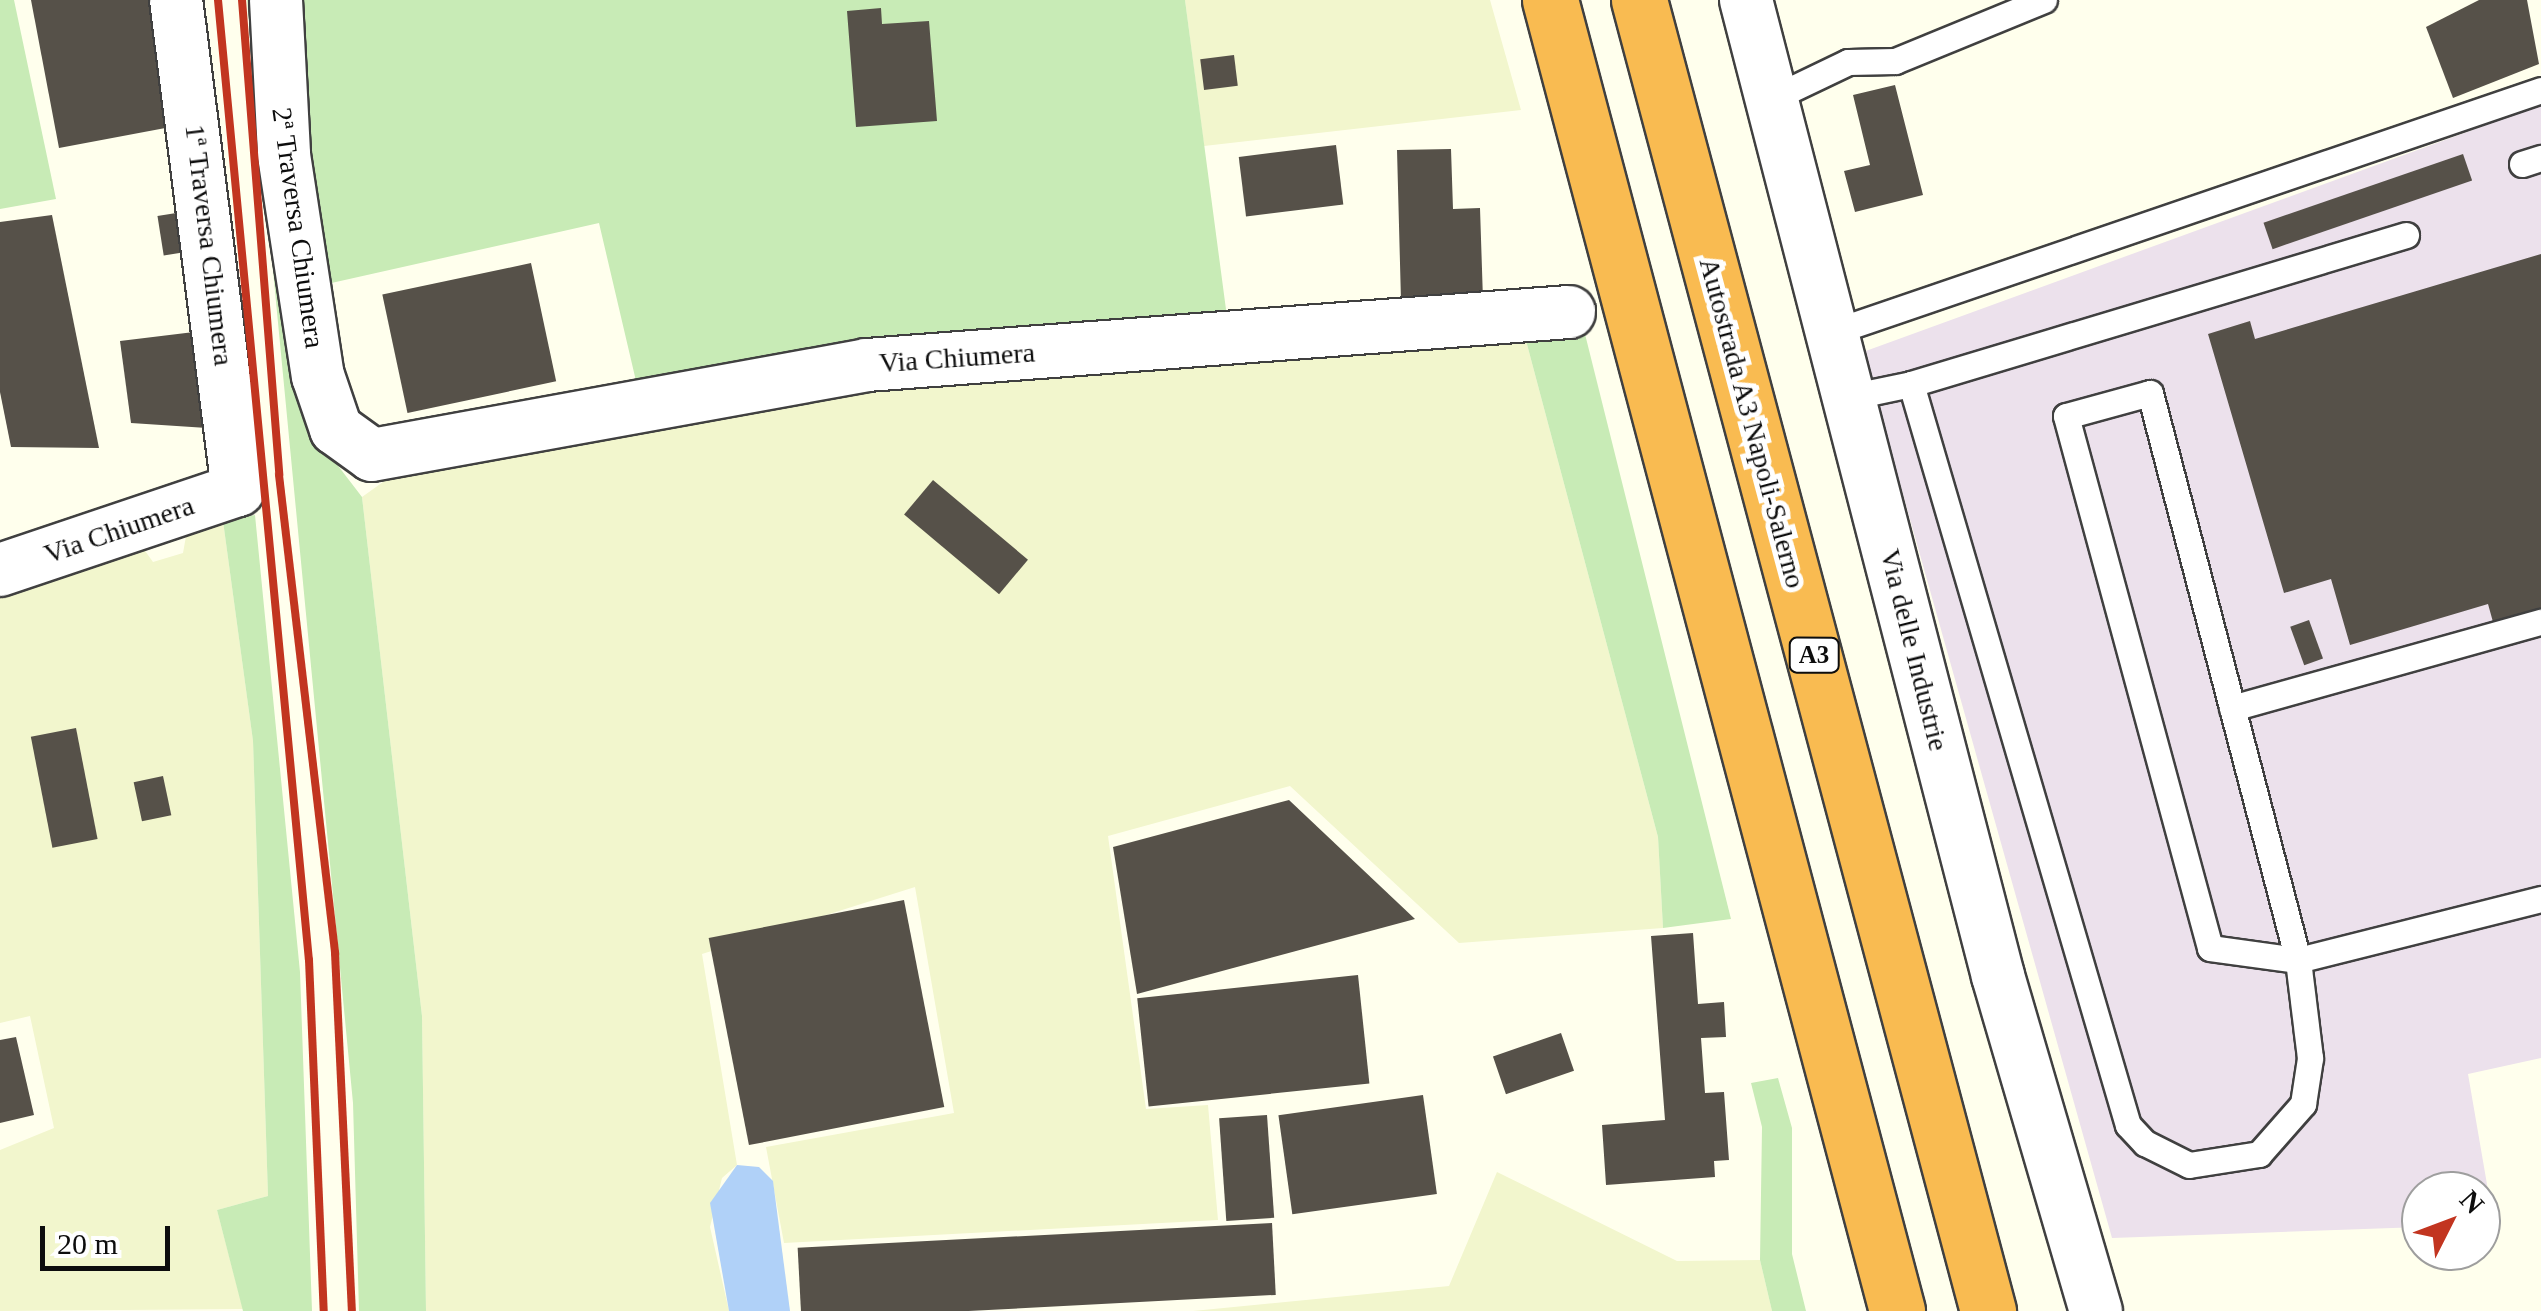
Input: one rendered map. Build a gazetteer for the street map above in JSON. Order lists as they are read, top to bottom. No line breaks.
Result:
{"streets":{"highway":["Autostrada A3 Napoli-Salerno","A3"],"street":["2ª Traversa Chiumera","1ª Traversa Chiumera","Via Chiumera","Via delle Industrie"]},"crossings":[["2ª Traversa Chiumera","Via Chiumera"],["1ª Traversa Chiumera","Via Chiumera"]],"scale_bar":"20 m","north":"top right"}
